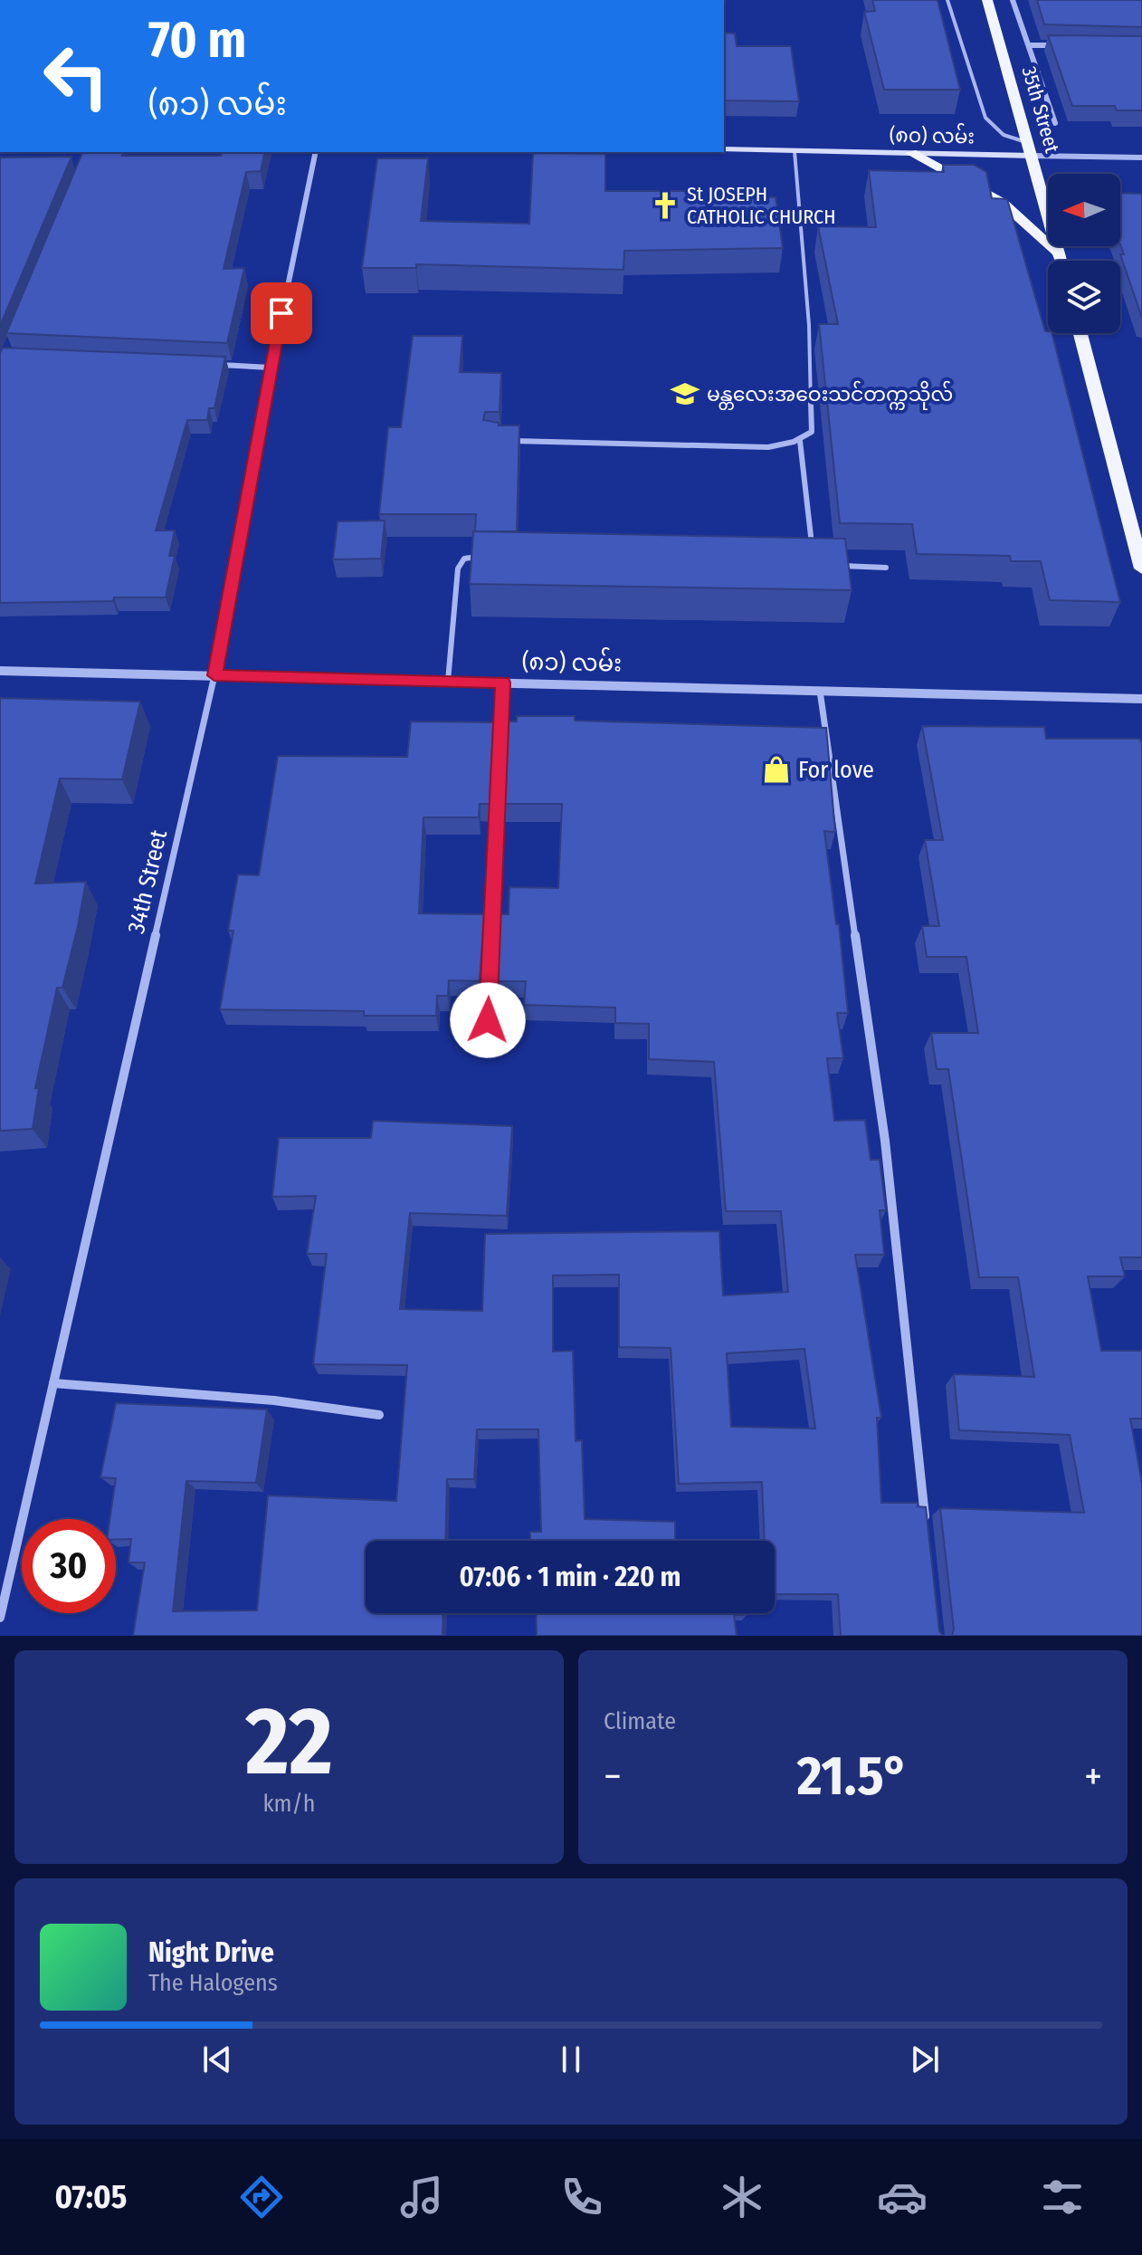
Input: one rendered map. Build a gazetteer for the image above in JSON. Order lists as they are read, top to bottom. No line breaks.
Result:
{"streets":{"main road":["35th Street","(၈၀) လမ်း"],"street":["(၈၁) လမ်း","34th Street"]},"crossings":[["35th Street","(၈၀) လမ်း"],["(၈၁) လမ်း","34th Street"]],"places":{"church":["St JOSEPH CATHOLIC CHURCH"],"school or university":["မန္တလေးအဝေးသင်တက္ကသိုလ်"],"shop":["For love"]},"north":"left","page":{"turn":["70 m","(၈၁) လမ်း"],"limit":"30","trip":"07:06 · 1 min · 220 m","tile":[["22","km/h"],"Climate"],"heat":["−","21.5°","+"],"song":["Night Drive","The Halogens"],"tabs":"07:05"}}
